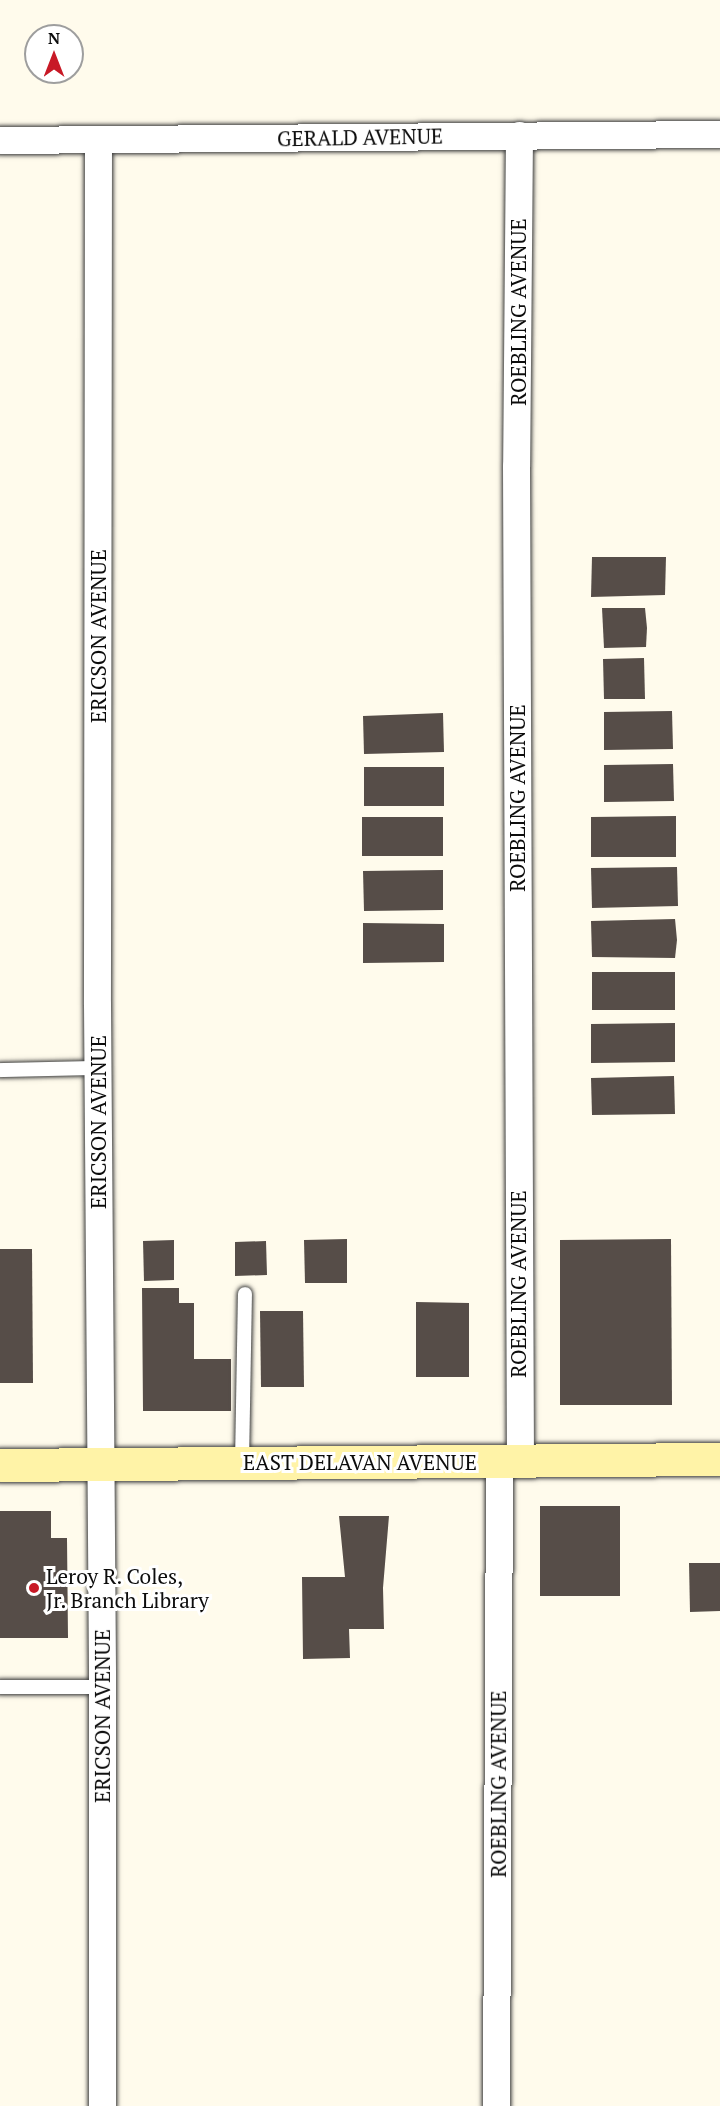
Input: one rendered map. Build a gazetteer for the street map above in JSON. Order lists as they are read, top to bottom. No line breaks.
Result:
{"streets":{"street":["GERALD AVENUE","ROEBLING AVENUE","ERICSON AVENUE","EAST DELAVAN AVENUE"]},"crossings":[["GERALD AVENUE","ROEBLING AVENUE"],["GERALD AVENUE","ERICSON AVENUE"],["ROEBLING AVENUE","EAST DELAVAN AVENUE"],["ERICSON AVENUE","EAST DELAVAN AVENUE"]],"places":["Leroy R. Coles, Jr. Branch Library"],"north":"top"}
